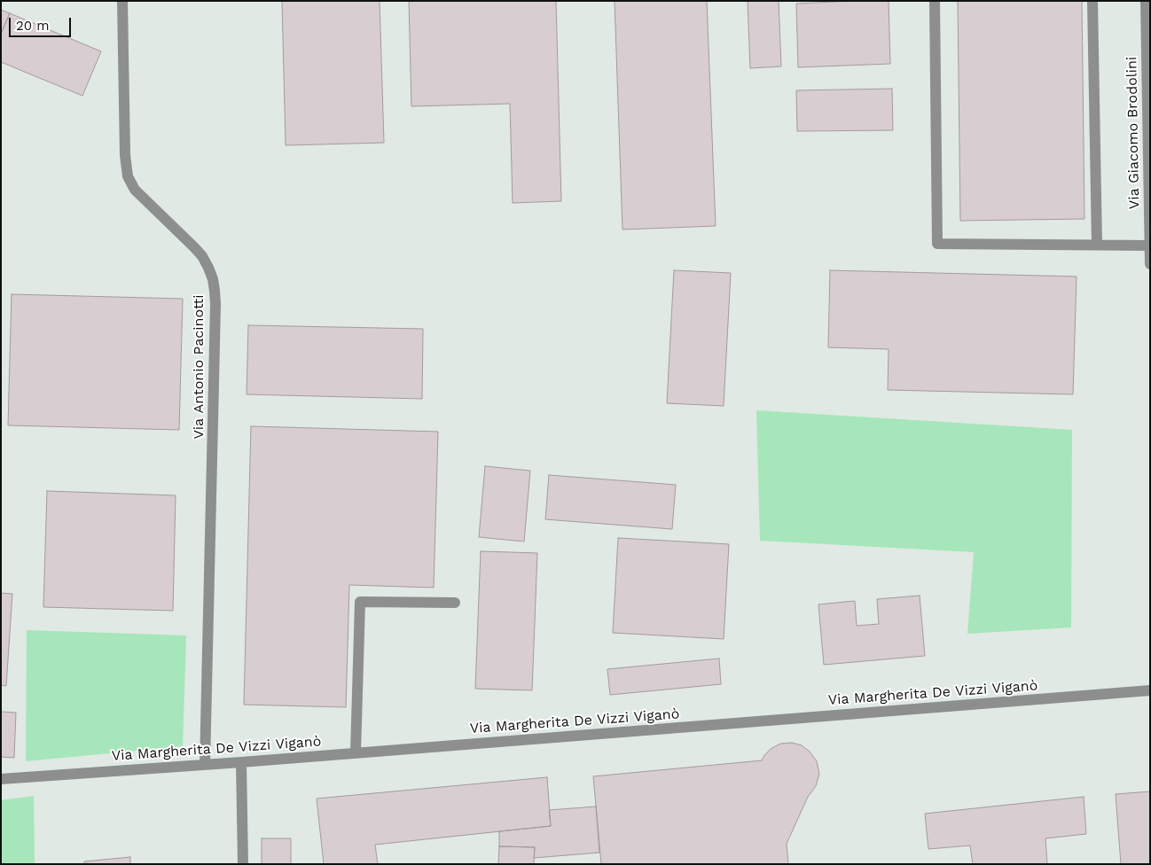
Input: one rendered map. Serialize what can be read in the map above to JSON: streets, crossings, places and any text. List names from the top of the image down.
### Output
{
  "streets": {
    "street": ["Via Giacomo Brodolini", "Via Antonio Pacinotti", "Via Margherita De Vizzi Viganò"]
  },
  "crossings": [
    ["Via Antonio Pacinotti", "Via Margherita De Vizzi Viganò"]
  ],
  "scale_bar": "20 m"
}
